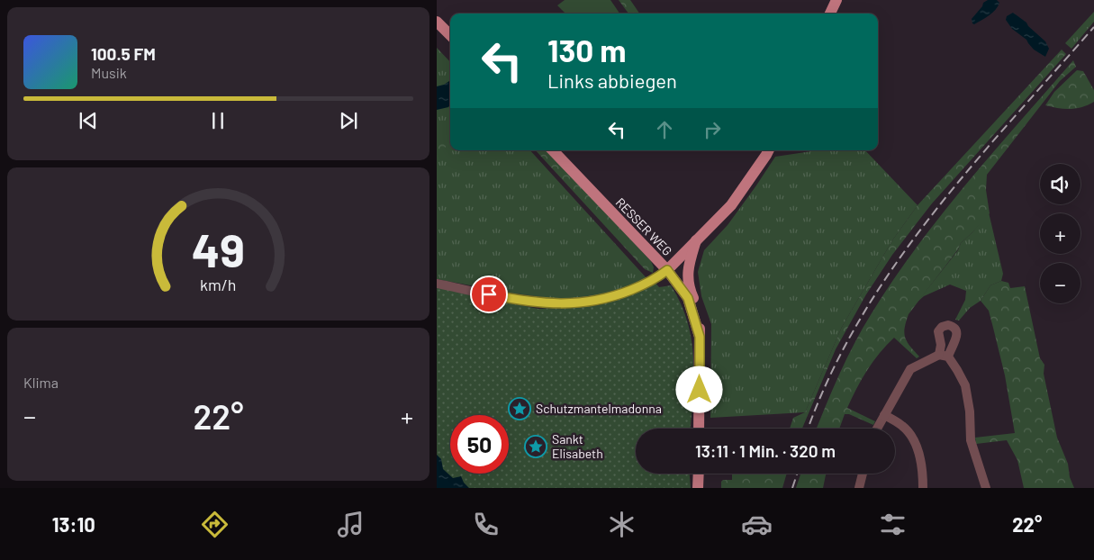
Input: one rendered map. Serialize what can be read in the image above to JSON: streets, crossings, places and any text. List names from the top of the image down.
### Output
{
  "streets": {
    "main road": ["RESSER WEG"]
  },
  "places": {
    "place": ["Schutzmantelmadonna", "Sankt Elisabeth"]
  },
  "page": {
    "turn": ["130 m", "Links abbiegen"],
    "song": ["100.5 FM", "Musik"],
    "map_buttons": ["+", "−"],
    "tile": "Klima",
    "heat": ["−", "22°", "+"],
    "limit": "50",
    "trip": "13:11 · 1 Min. · 320 m",
    "tabs": ["13:10", "22°"],
    "gauge": ["49", "km/h"]
  }
}
